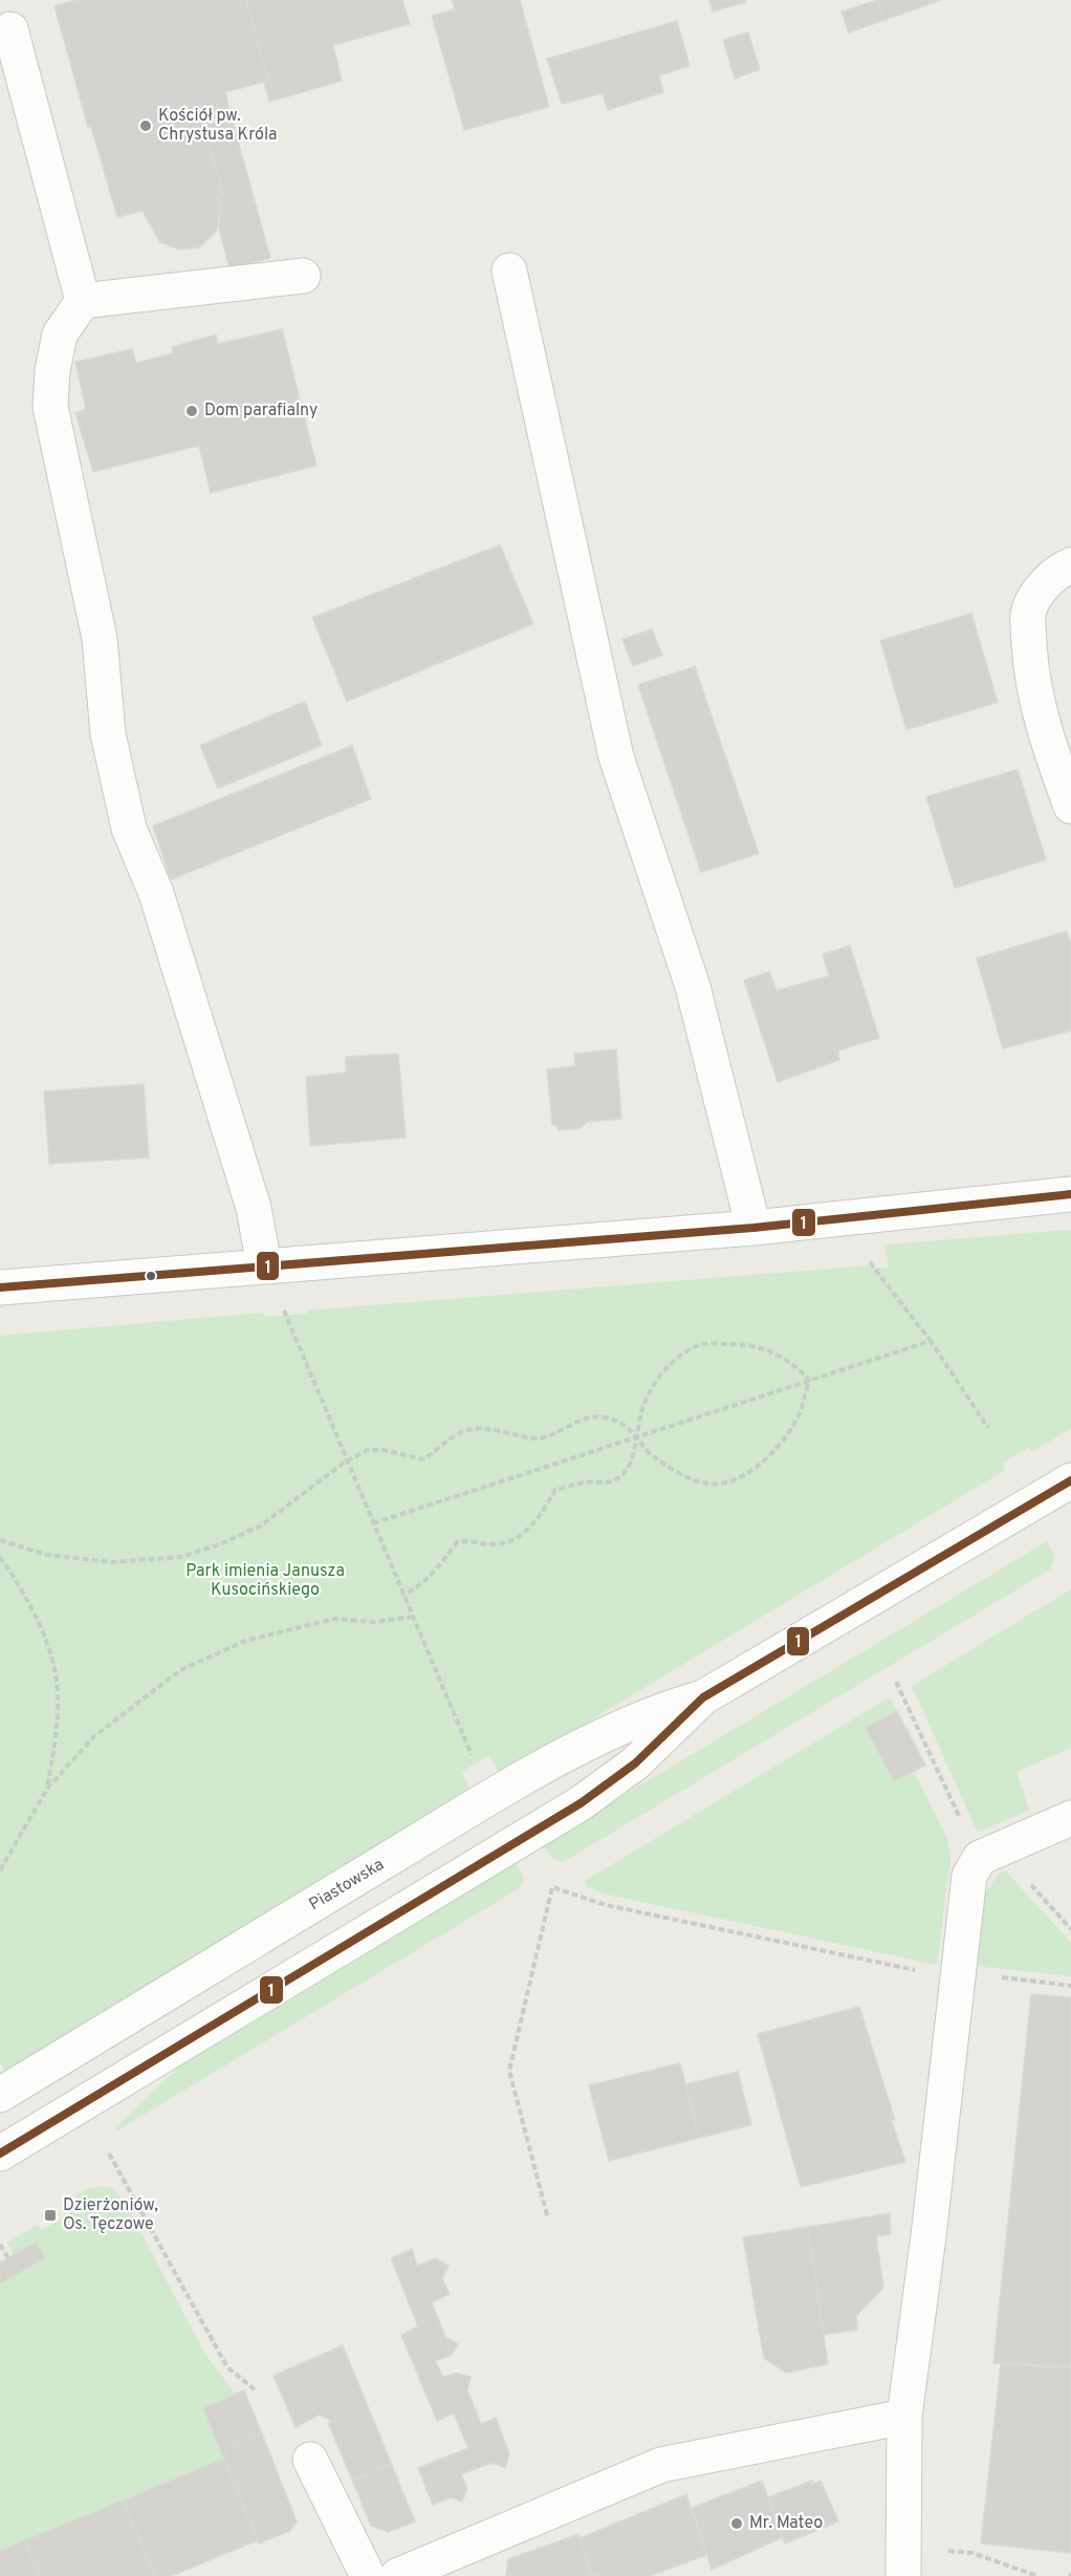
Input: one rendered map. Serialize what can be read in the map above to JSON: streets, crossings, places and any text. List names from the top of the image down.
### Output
{
  "streets": {
    "street": ["Piastowska"]
  },
  "parks": ["Park imienia Janusza Kusocińskiego"],
  "places": {
    "other": ["Kościół pw. Chrystusa Króla", "Dom parafialny", "Mr. Mateo"],
    "transit": ["Dzierżoniów, Os. Tęczowe"]
  },
  "lines": ["transit line 1"]
}
